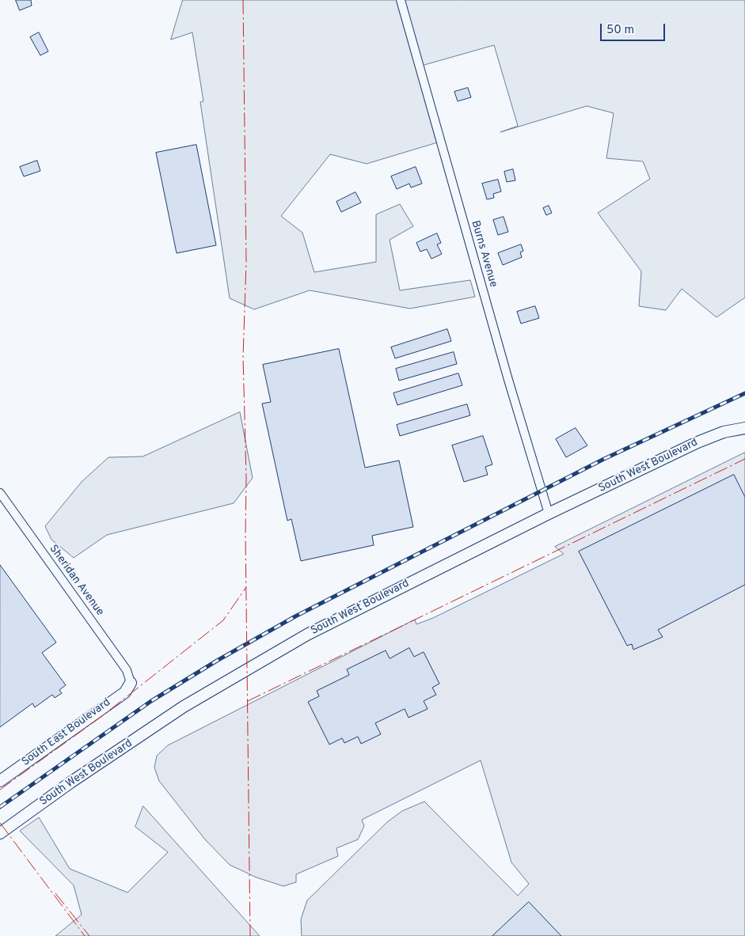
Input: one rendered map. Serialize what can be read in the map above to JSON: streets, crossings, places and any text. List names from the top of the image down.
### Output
{
  "streets": {
    "street": [
      "Burns Avenue",
      "South West Boulevard",
      "Sheridan Avenue",
      "South East Boulevard"
    ]
  },
  "crossings": [
    ["Burns Avenue", "South West Boulevard"],
    ["Sheridan Avenue", "South East Boulevard"]
  ],
  "scale_bar": "50 m"
}
